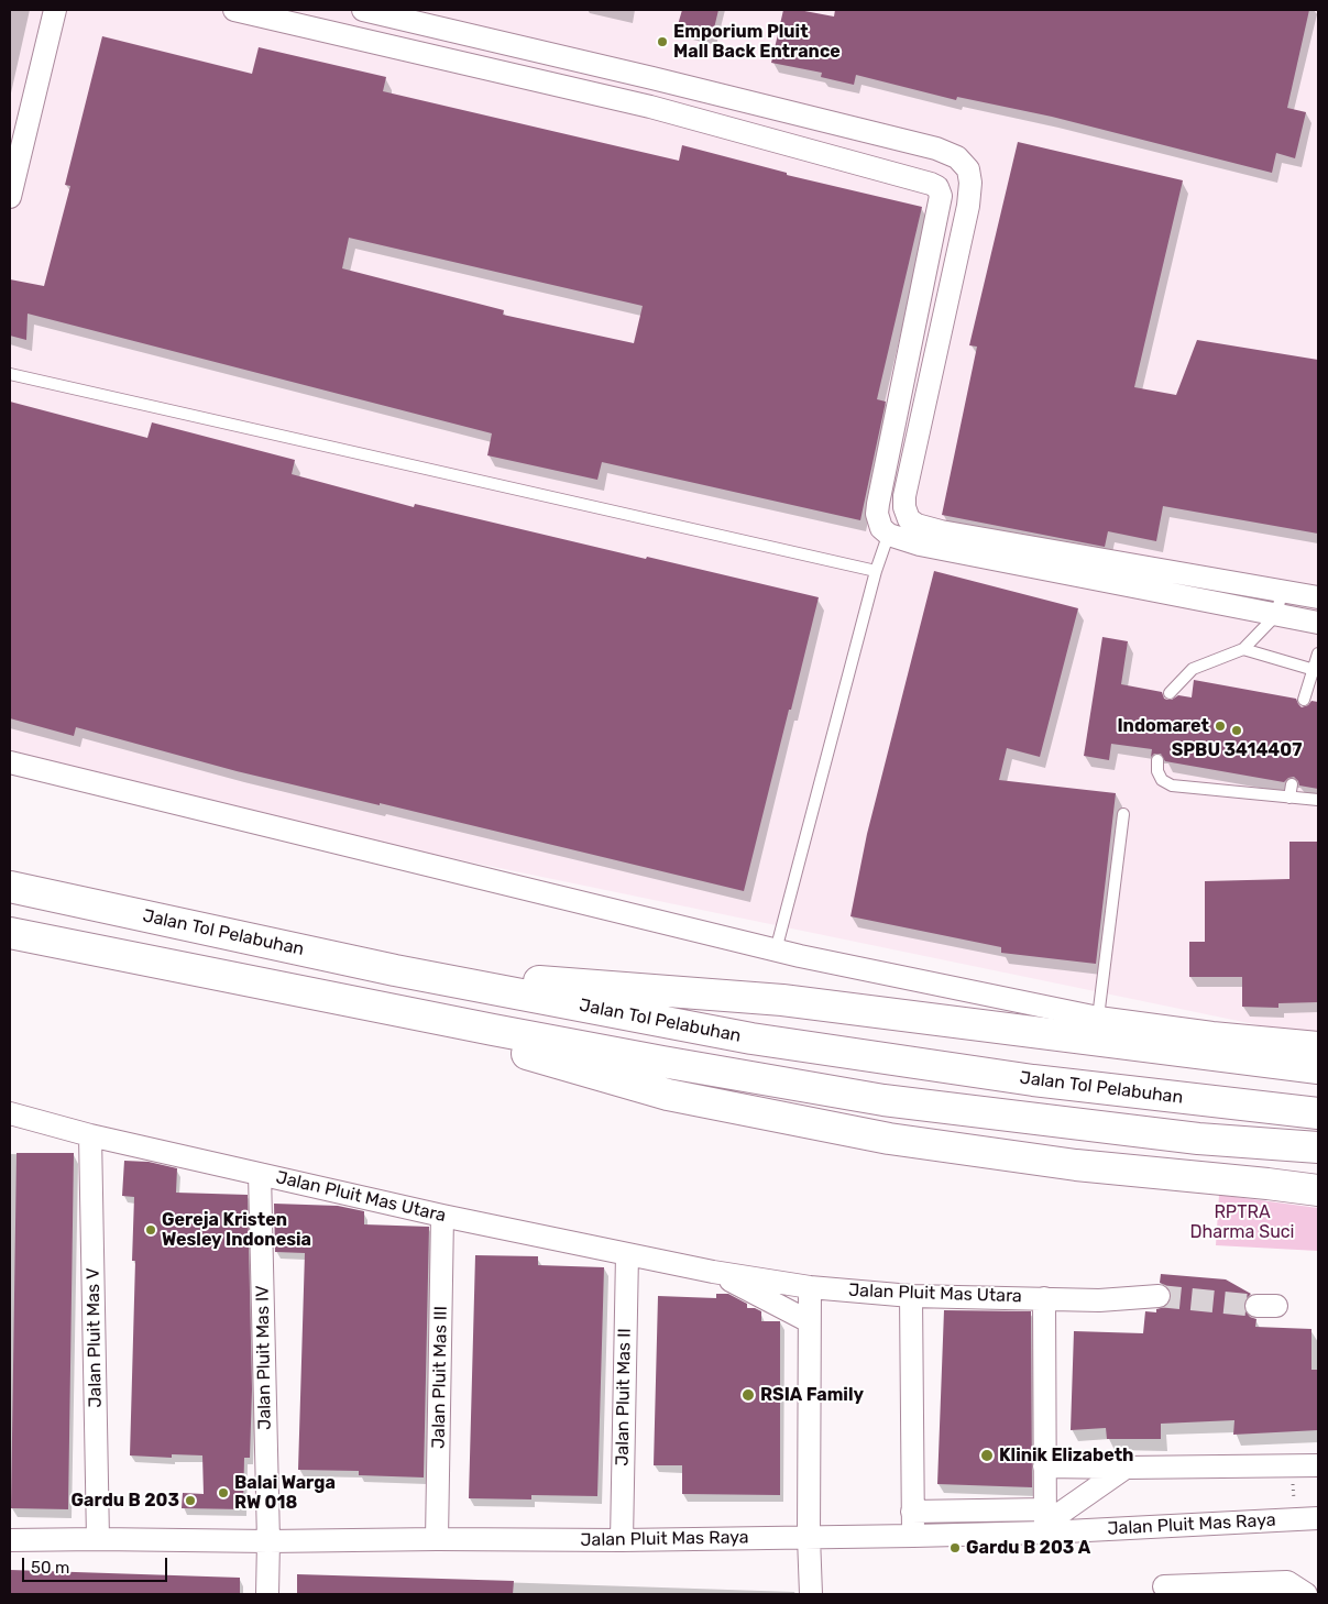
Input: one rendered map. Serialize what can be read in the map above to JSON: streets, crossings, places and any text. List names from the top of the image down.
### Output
{
  "streets": {
    "highway": ["Jalan Tol Pelabuhan"],
    "street": [
      "Jalan Pluit Mas Utara",
      "Jalan Pluit Mas V",
      "Jalan Pluit Mas IV",
      "Jalan Pluit Mas III",
      "Jalan Pluit Mas II",
      "Jalan Pluit Mas Raya"
    ]
  },
  "crossings": [
    ["Jalan Pluit Mas Utara", "Jalan Pluit Mas V"],
    ["Jalan Pluit Mas Utara", "Jalan Pluit Mas IV"],
    ["Jalan Pluit Mas Utara", "Jalan Pluit Mas III"],
    ["Jalan Pluit Mas Utara", "Jalan Pluit Mas II"],
    ["Jalan Pluit Mas V", "Jalan Pluit Mas Raya"],
    ["Jalan Pluit Mas IV", "Jalan Pluit Mas Raya"],
    ["Jalan Pluit Mas III", "Jalan Pluit Mas Raya"],
    ["Jalan Pluit Mas II", "Jalan Pluit Mas Raya"]
  ],
  "parks": ["RPTRA Dharma Suci"],
  "places": [
    "Emporium Pluit Mall Back Entrance",
    "Indomaret",
    "SPBU 3414407",
    "Gereja Kristen Wesley Indonesia",
    "RSIA Family",
    "Klinik Elizabeth",
    "Balai Warga RW 018",
    "Gardu B 203",
    "Gardu B 203 A"
  ],
  "scale_bar": "50 m"
}
